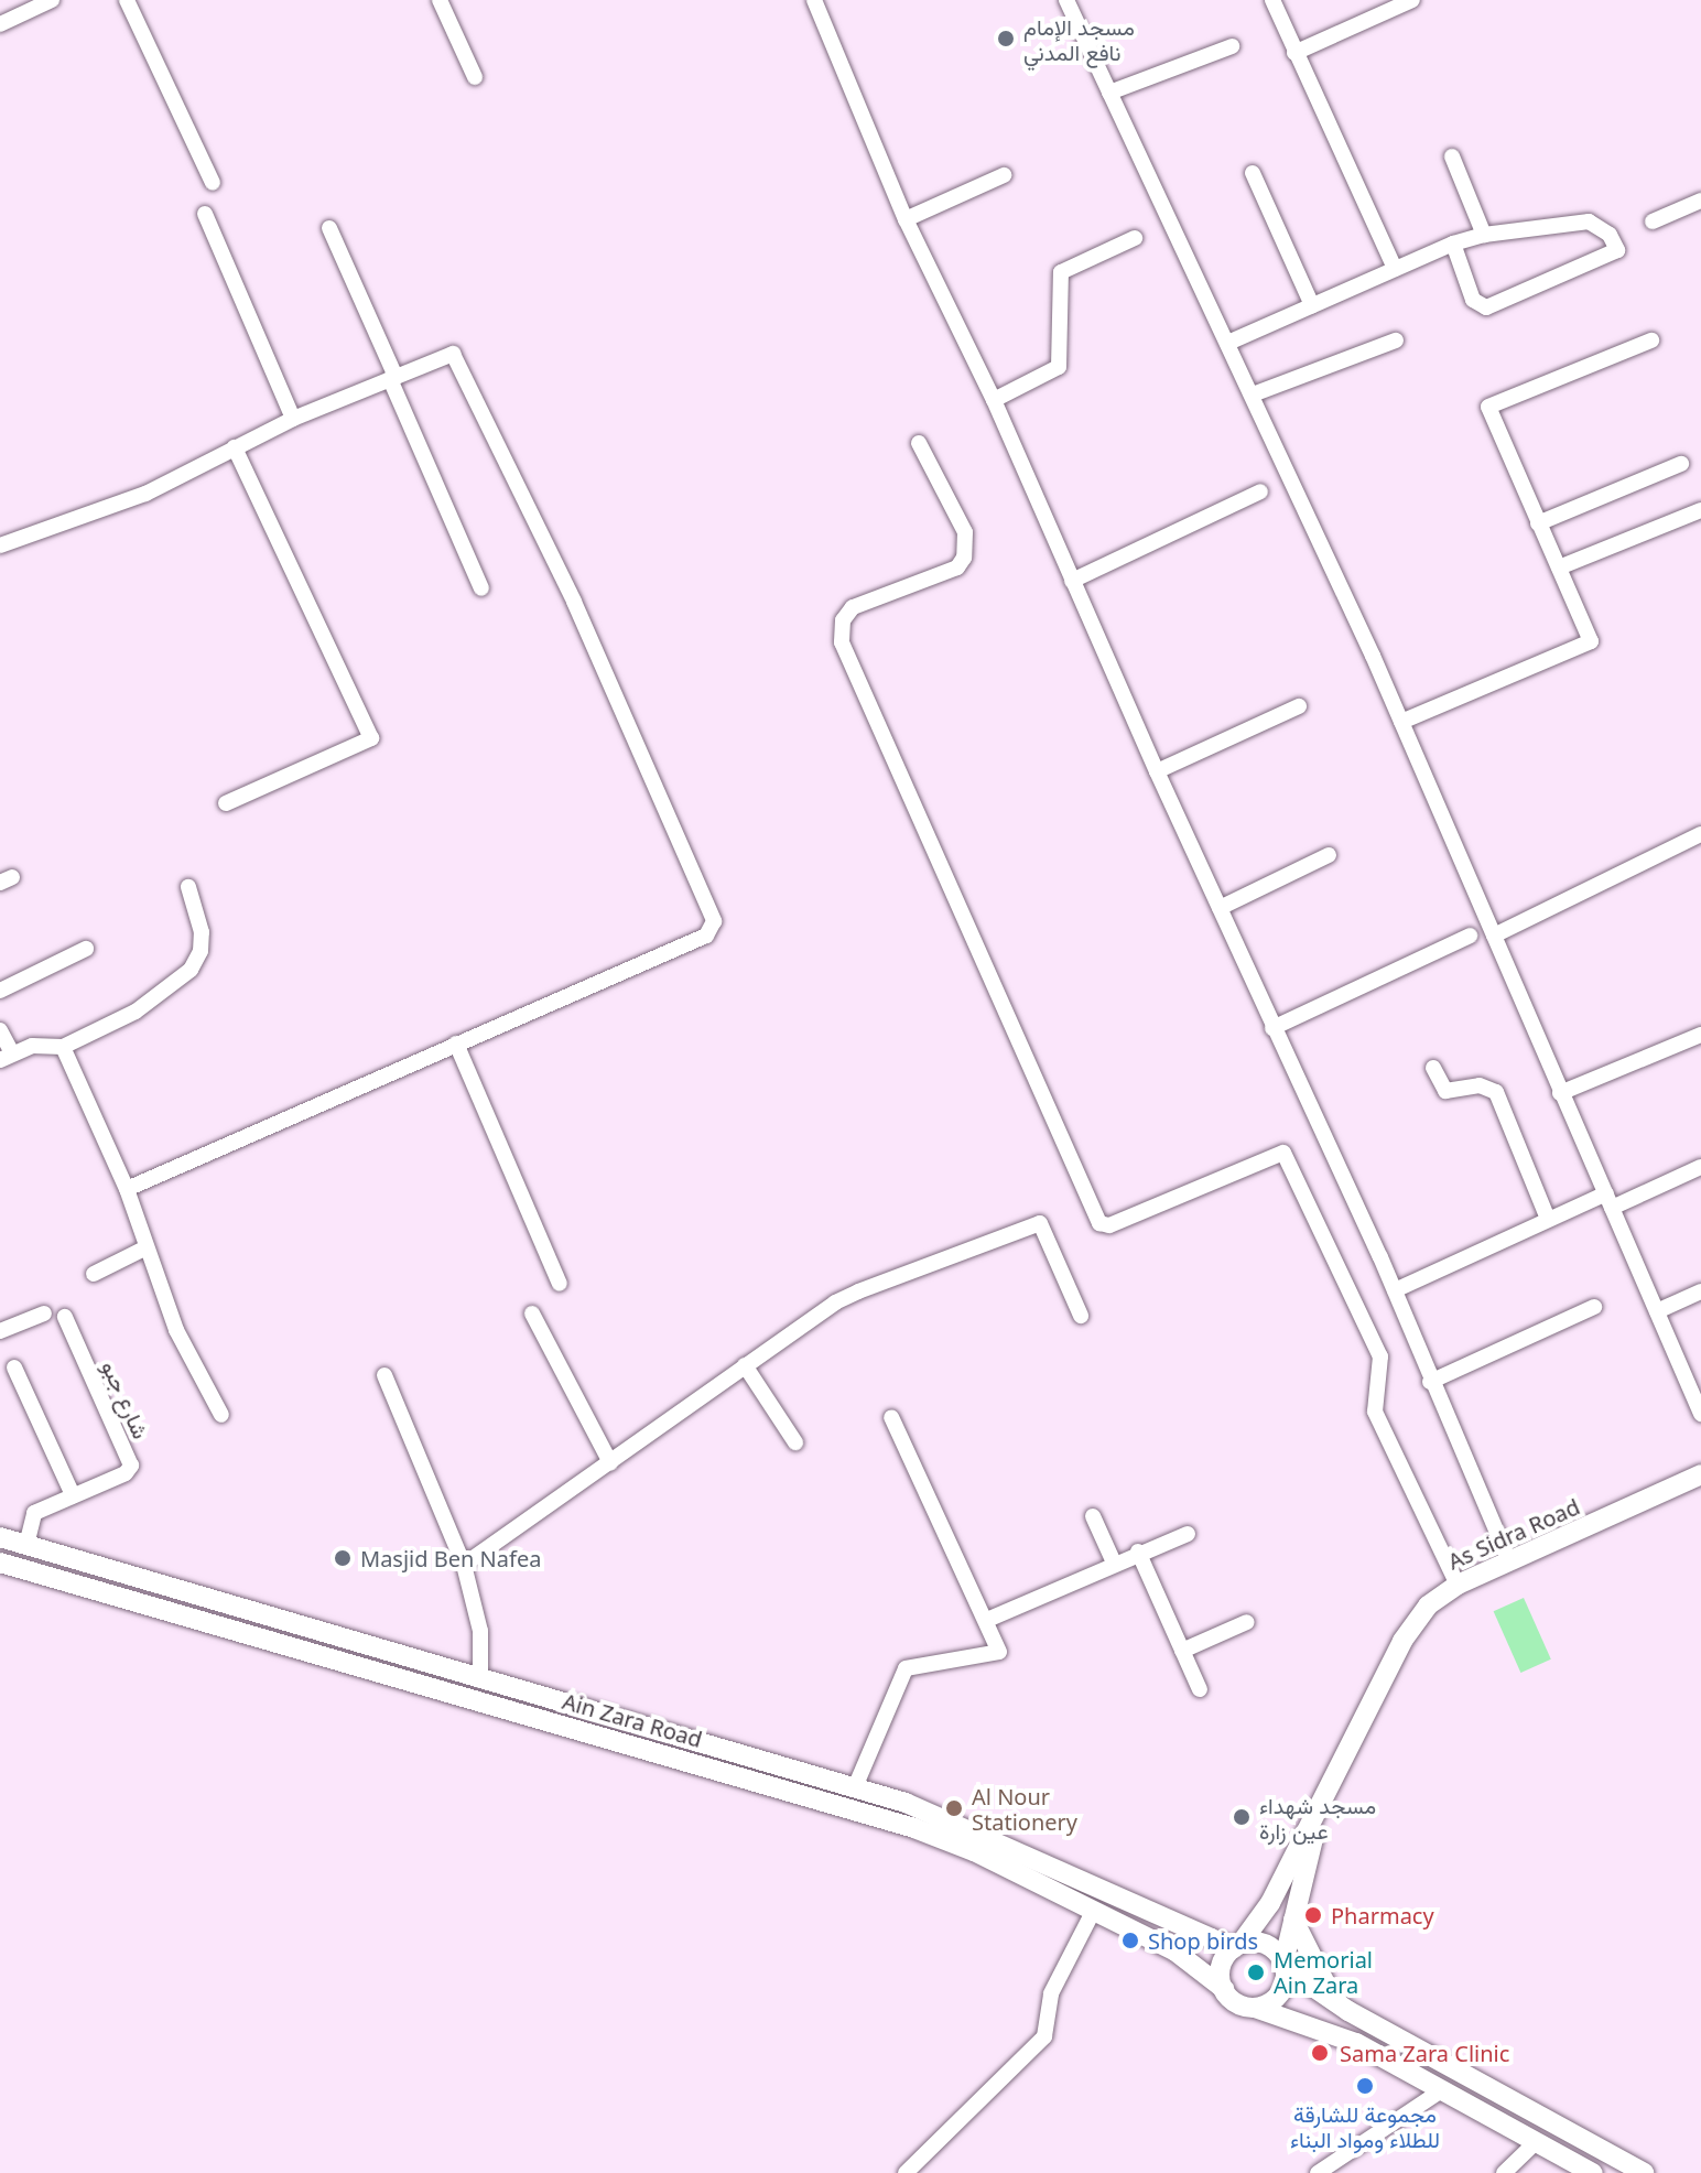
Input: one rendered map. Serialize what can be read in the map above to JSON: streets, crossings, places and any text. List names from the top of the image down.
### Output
{
  "streets": {
    "main road": ["As Sidra Road", "Ain Zara Road"],
    "street": ["شارع جبو"]
  },
  "crossings": [
    ["شارع جبو", "Ain Zara Road"]
  ],
  "places": [
    "مسجد الإمام نافع المدني",
    "Masjid Ben Nafea",
    "Al Nour Stationery",
    "مسجد شهداء عين زارة",
    "Pharmacy",
    "Shop birds",
    "Memorial Ain Zara",
    "Sama Zara Clinic",
    "مجموعة للشارقة للطلاء ومواد البناء"
  ]
}
